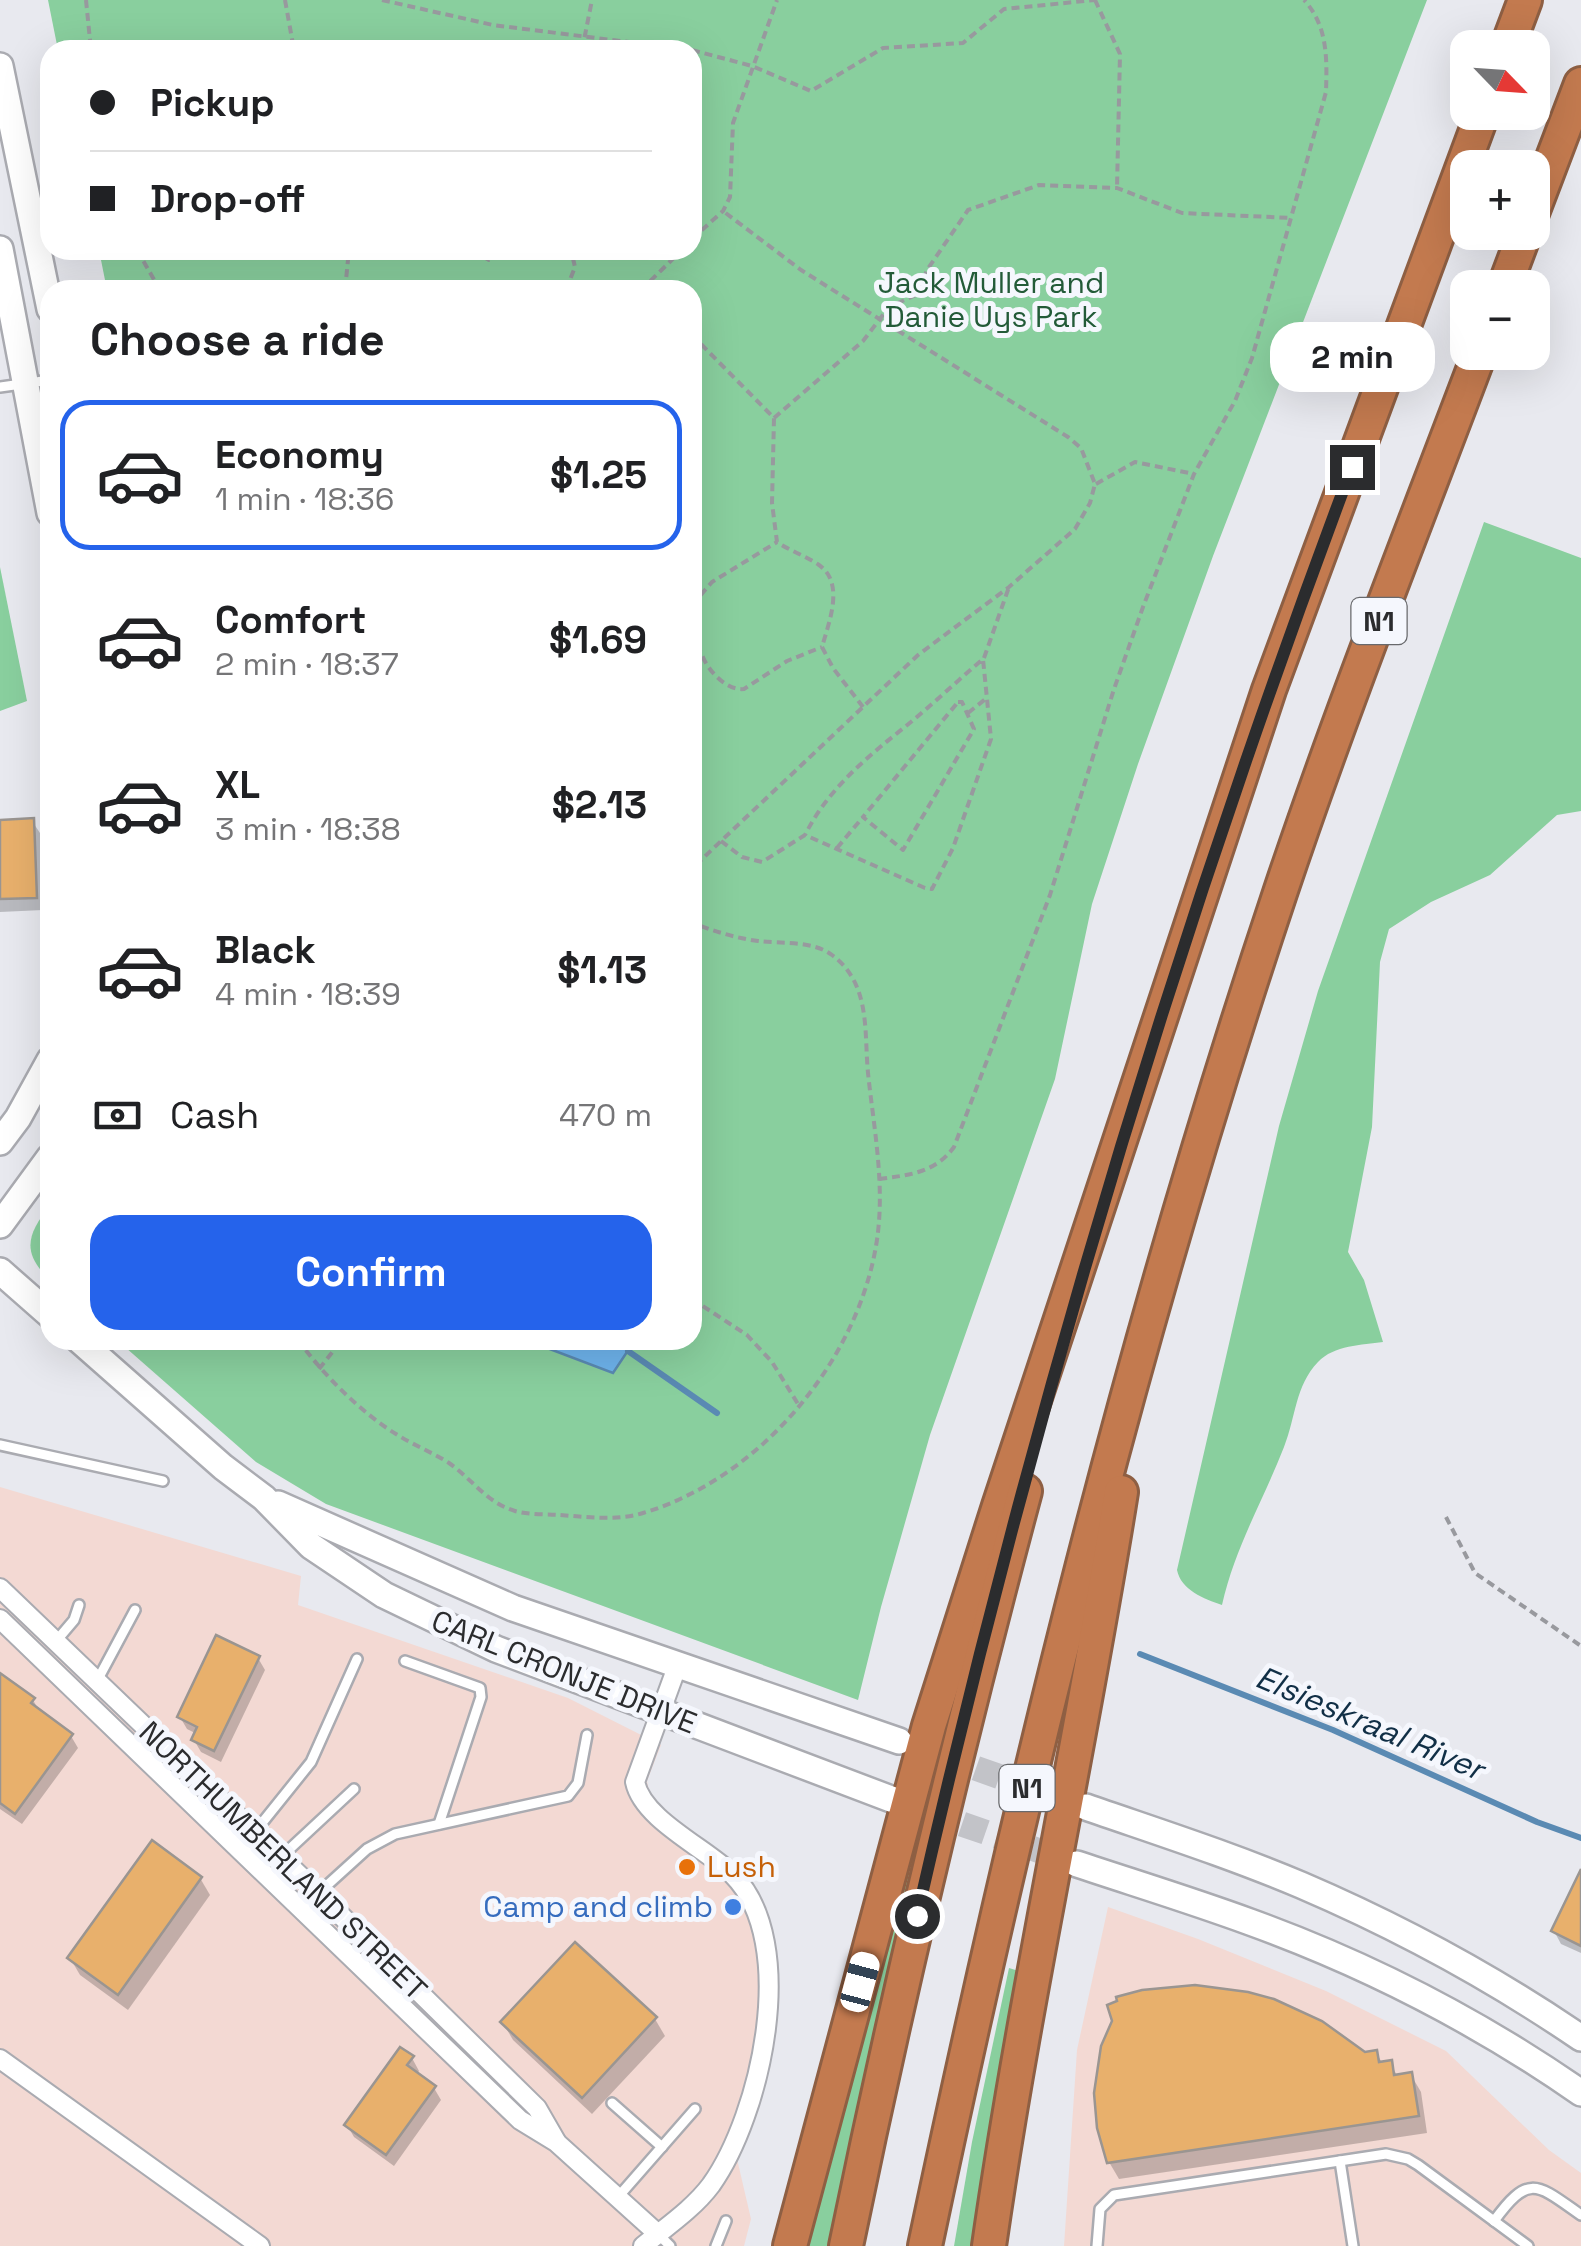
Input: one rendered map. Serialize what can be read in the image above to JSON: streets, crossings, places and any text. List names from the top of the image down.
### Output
{
  "streets": {
    "highway": ["N1"],
    "main road": ["CARL CRONJE DRIVE"],
    "street": ["NORTHUMBERLAND STREET"]
  },
  "water": ["Elsieskraal River"],
  "parks": ["Jack Muller and Danie Uys Park"],
  "places": ["Lush", "Camp and climb"],
  "north": "bottom right",
  "page": {
    "map_buttons": ["+", "−"],
    "banner": ["Pickup", "Drop-off"],
    "heading": "Choose a ride",
    "bubble": "2 min",
    "list": [
      {
        "name": "Economy",
        "note": "1 min · 18:36",
        "value": "$1.25"
      },
      {
        "name": "Comfort",
        "note": "2 min · 18:37",
        "value": "$1.69"
      },
      {
        "name": "XL",
        "note": "3 min · 18:38",
        "value": "$2.13"
      },
      {
        "name": "Black",
        "note": "4 min · 18:39",
        "value": "$1.13"
      }
    ],
    "pay": ["Cash", "470 m"],
    "buttons": "Confirm"
  }
}
